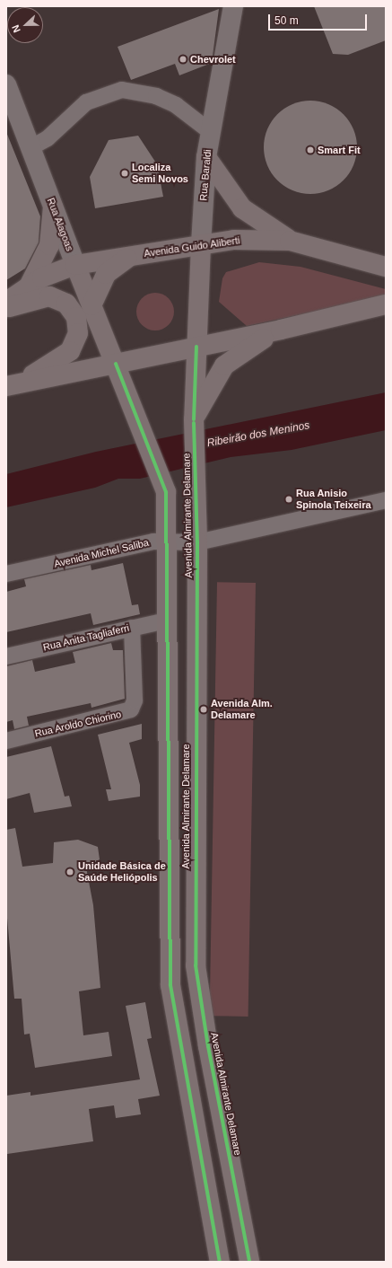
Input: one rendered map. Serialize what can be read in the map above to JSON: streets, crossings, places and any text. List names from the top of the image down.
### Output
{
  "streets": {
    "main road": [
      "Rua Baraldi",
      "Rua Alagoas",
      "Avenida Guido Aliberti",
      "Avenida Almirante Delamare"
    ],
    "street": ["Avenida Michel Saliba", "Rua Anita Tagliaferri", "Rua Aroldo Chiorino"]
  },
  "crossings": [
    ["Rua Baraldi", "Avenida Guido Aliberti"],
    ["Rua Baraldi", "Avenida Almirante Delamare"],
    ["Rua Alagoas", "Avenida Guido Aliberti"],
    ["Rua Alagoas", "Avenida Almirante Delamare"],
    ["Avenida Almirante Delamare", "Avenida Michel Saliba"],
    ["Avenida Almirante Delamare", "Rua Anita Tagliaferri"],
    ["Rua Anita Tagliaferri", "Rua Aroldo Chiorino"]
  ],
  "water": ["Ribeirão dos Meninos"],
  "places": [
    "Chevrolet",
    "Smart Fit",
    "Localiza Semi Novos",
    "Rua Anisio Spinola Teixeira",
    "Avenida Alm. Delamare",
    "Unidade Básica de Saúde Heliópolis"
  ],
  "scale_bar": "50 m",
  "north": "left"
}
